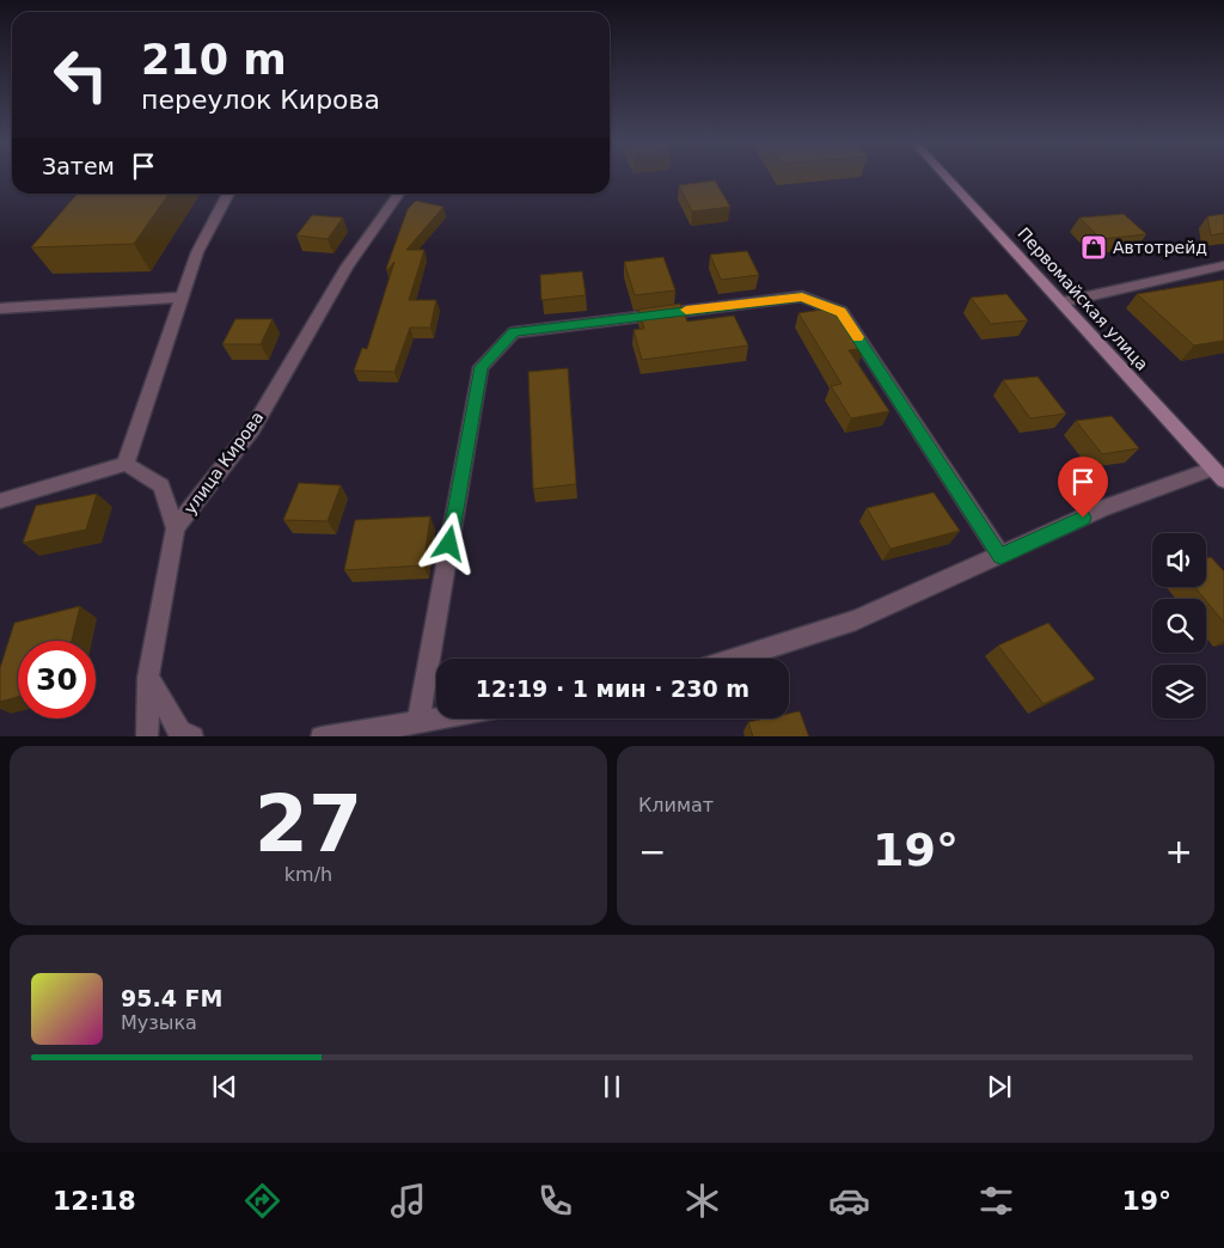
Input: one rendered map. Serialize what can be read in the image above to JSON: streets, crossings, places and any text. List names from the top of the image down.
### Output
{
  "streets": {
    "main road": ["Первомайская улица"],
    "street": ["улица Кирова"]
  },
  "places": {
    "shop": ["Автотрейд"]
  },
  "page": {
    "turn": ["210 m", "переулок Кирова"],
    "then": "Затем",
    "limit": "30",
    "trip": "12:19 · 1 мин · 230 m",
    "tile": [
      ["27", "km/h"],
      "Климат"
    ],
    "heat": ["−", "19°", "+"],
    "song": ["95.4 FM", "Музыка"],
    "tabs": ["12:18", "19°"]
  }
}
